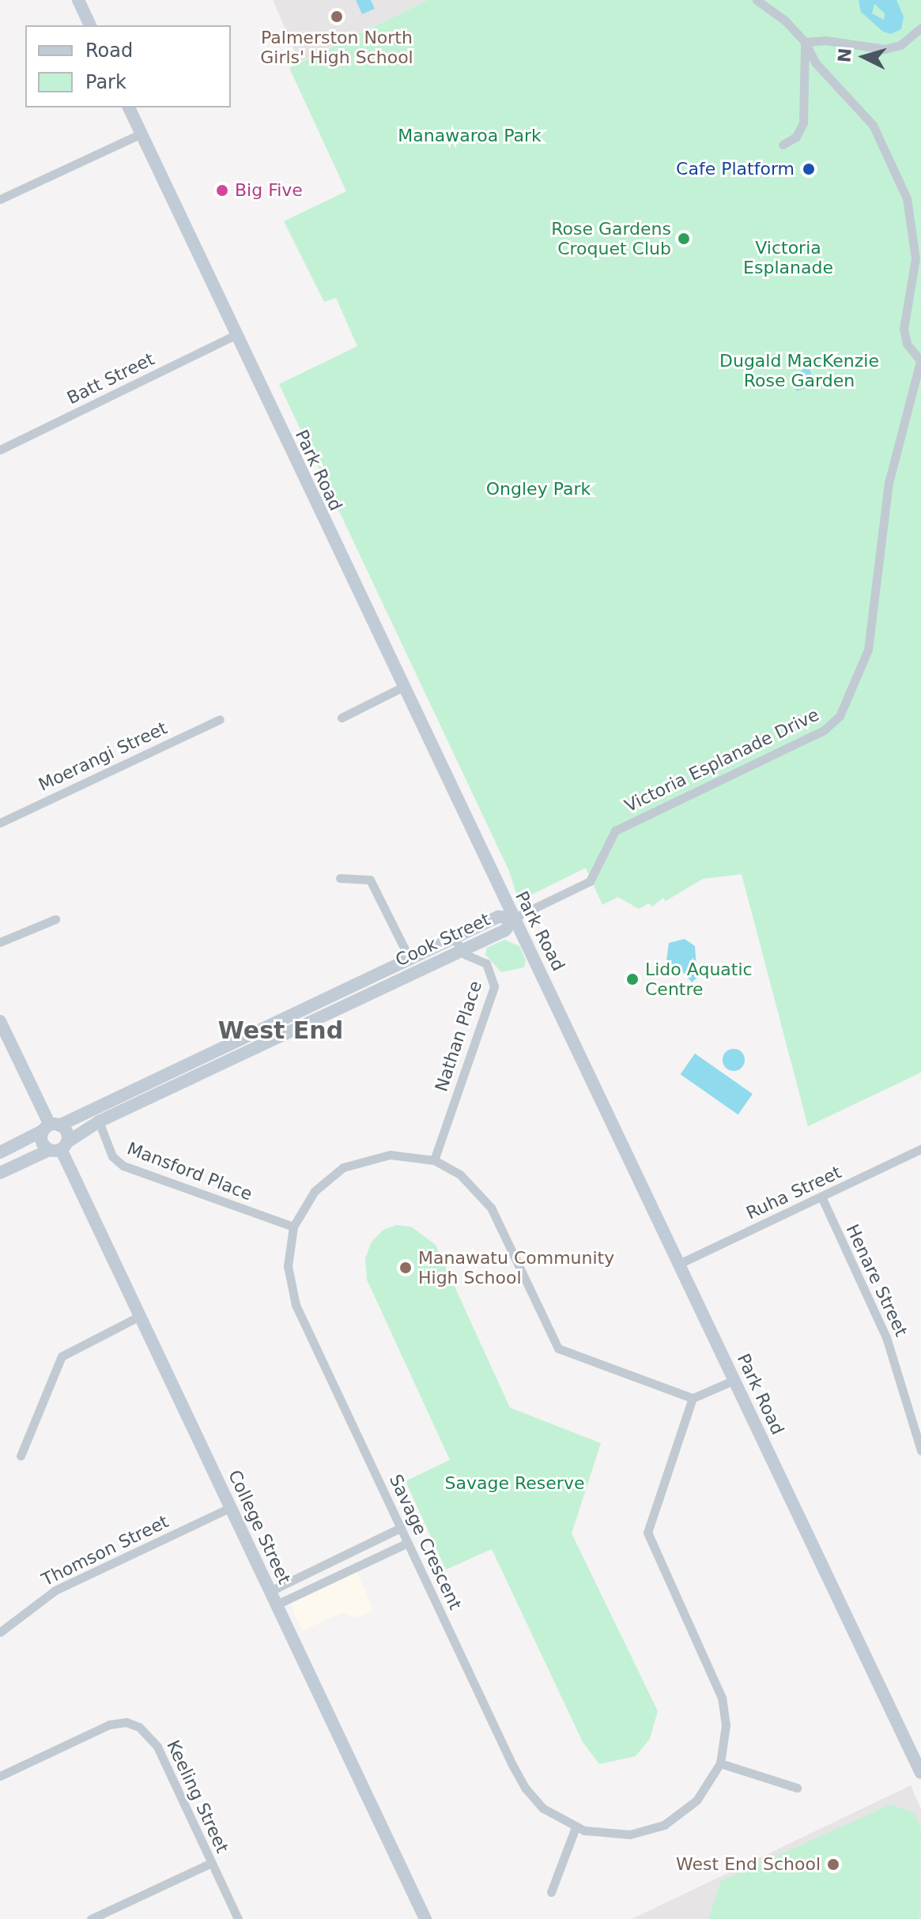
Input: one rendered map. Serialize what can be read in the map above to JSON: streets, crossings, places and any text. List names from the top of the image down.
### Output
{
  "streets": {
    "main road": ["Park Road", "Cook Street", "College Street"],
    "street": [
      "Batt Street",
      "Moerangi Street",
      "Victoria Esplanade Drive",
      "Nathan Place",
      "Mansford Place",
      "Ruha Street",
      "Henare Street",
      "Savage Crescent",
      "Thomson Street",
      "Keeling Street"
    ]
  },
  "crossings": [
    ["Batt Street", "Park Road"],
    ["Park Road", "Victoria Esplanade Drive"],
    ["Park Road", "Cook Street"],
    ["Park Road", "Ruha Street"],
    ["Victoria Esplanade Drive", "Cook Street"],
    ["Cook Street", "Nathan Place"],
    ["Cook Street", "Mansford Place"],
    ["Cook Street", "College Street"],
    ["Nathan Place", "Savage Crescent"],
    ["Mansford Place", "Savage Crescent"],
    ["Ruha Street", "Henare Street"],
    ["College Street", "Thomson Street"]
  ],
  "districts": ["West End"],
  "parks": [
    "Manawaroa Park",
    "Victoria Esplanade",
    "Dugald MacKenzie Rose Garden",
    "Ongley Park",
    "Savage Reserve"
  ],
  "places": [
    "Palmerston North Girls' High School",
    "Cafe Platform",
    "Big Five",
    "Rose Gardens Croquet Club",
    "Lido Aquatic Centre",
    "Manawatu Community High School",
    "West End School"
  ],
  "legend": ["Road", "Park"],
  "north": "left"
}
